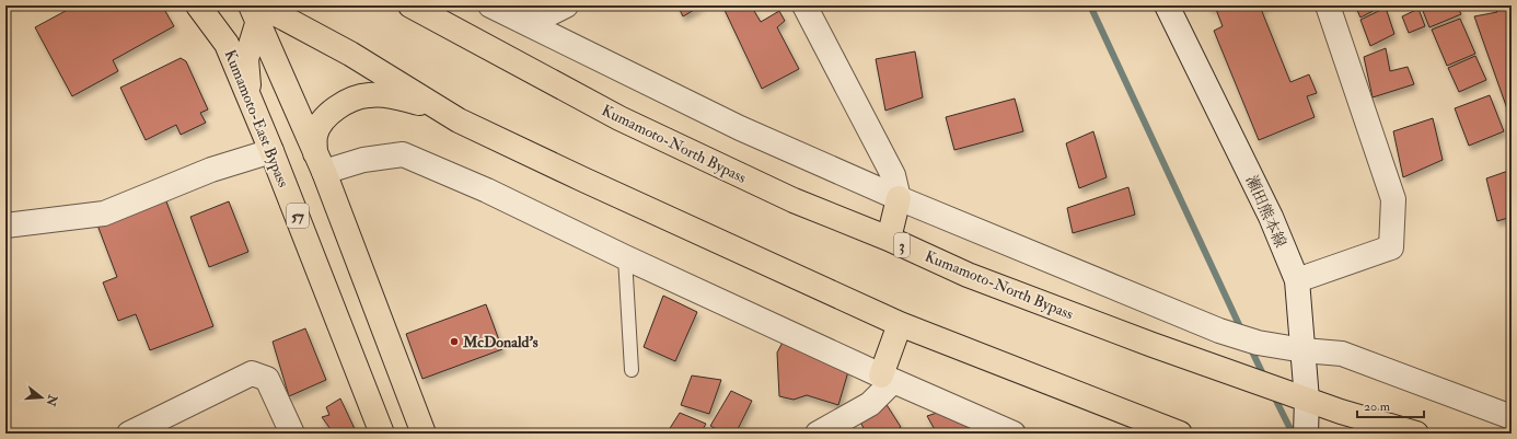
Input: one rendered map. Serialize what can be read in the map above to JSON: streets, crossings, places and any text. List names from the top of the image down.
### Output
{
  "streets": {
    "highway": [
      "Kumamoto-East Bypass",
      "Kumamoto-North Bypass",
      "57",
      "3"
    ],
    "street": ["瀬田熊本線"]
  },
  "crossings": [
    ["Kumamoto-North Bypass", "瀬田熊本線"]
  ],
  "places": ["McDonald's"],
  "scale_bar": "20 m",
  "north": "right"
}
